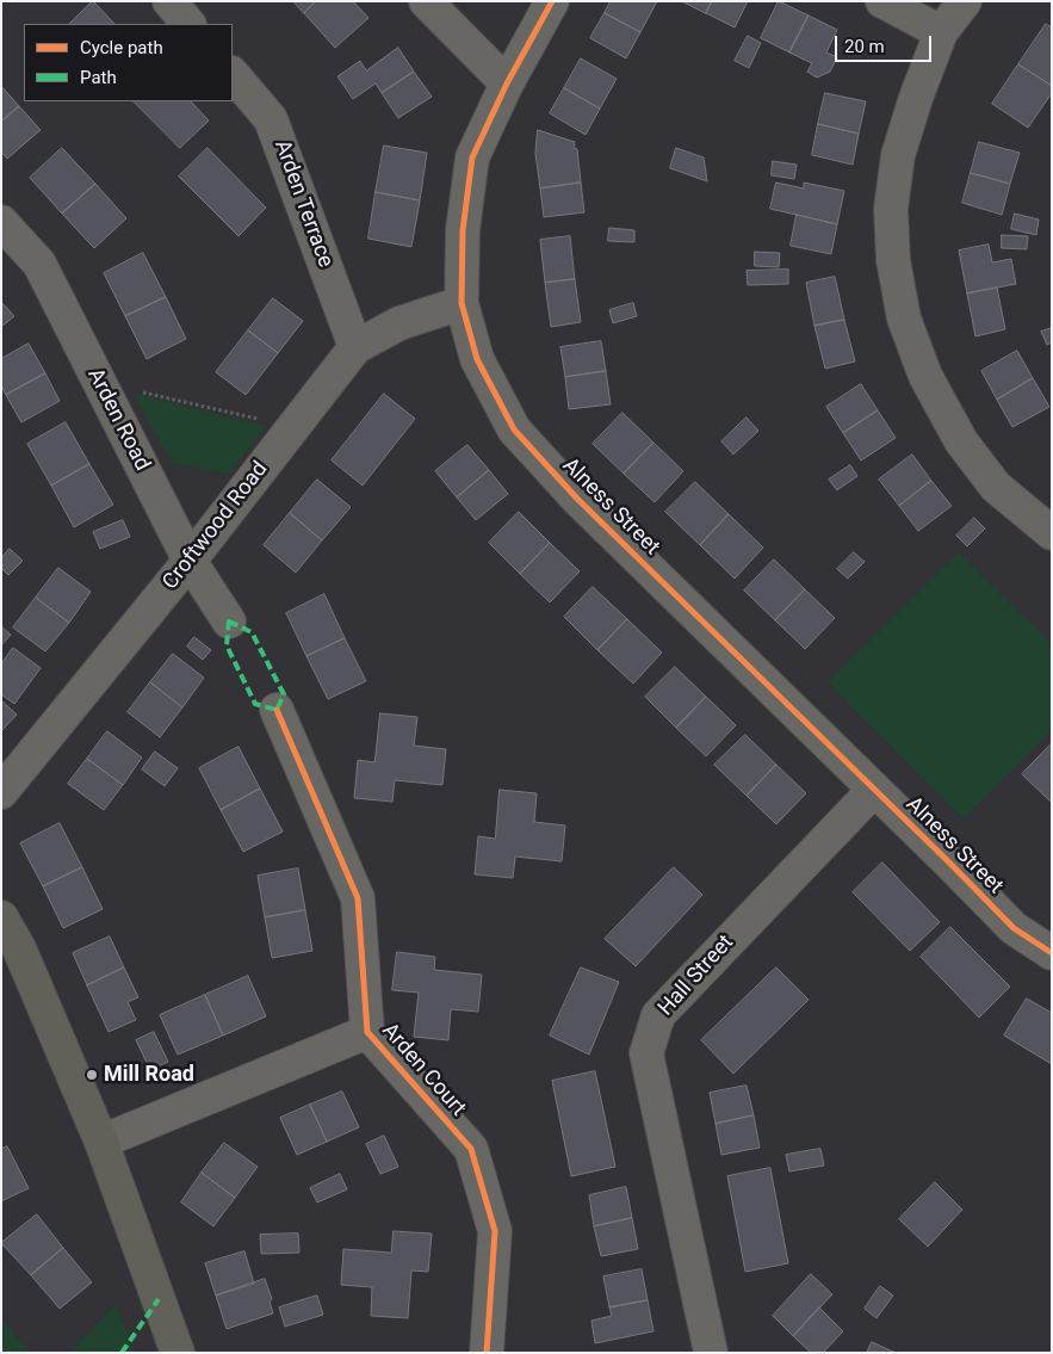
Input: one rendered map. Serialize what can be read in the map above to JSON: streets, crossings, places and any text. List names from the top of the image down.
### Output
{
  "streets": {
    "street": [
      "Arden Terrace",
      "Arden Road",
      "Alness Street",
      "Croftwood Road",
      "Hall Street",
      "Arden Court"
    ]
  },
  "crossings": [
    ["Arden Terrace", "Croftwood Road"],
    ["Arden Road", "Croftwood Road"],
    ["Alness Street", "Croftwood Road"],
    ["Alness Street", "Hall Street"]
  ],
  "places": ["Mill Road"],
  "legend": ["Cycle path", "Path"],
  "scale_bar": "20 m"
}
